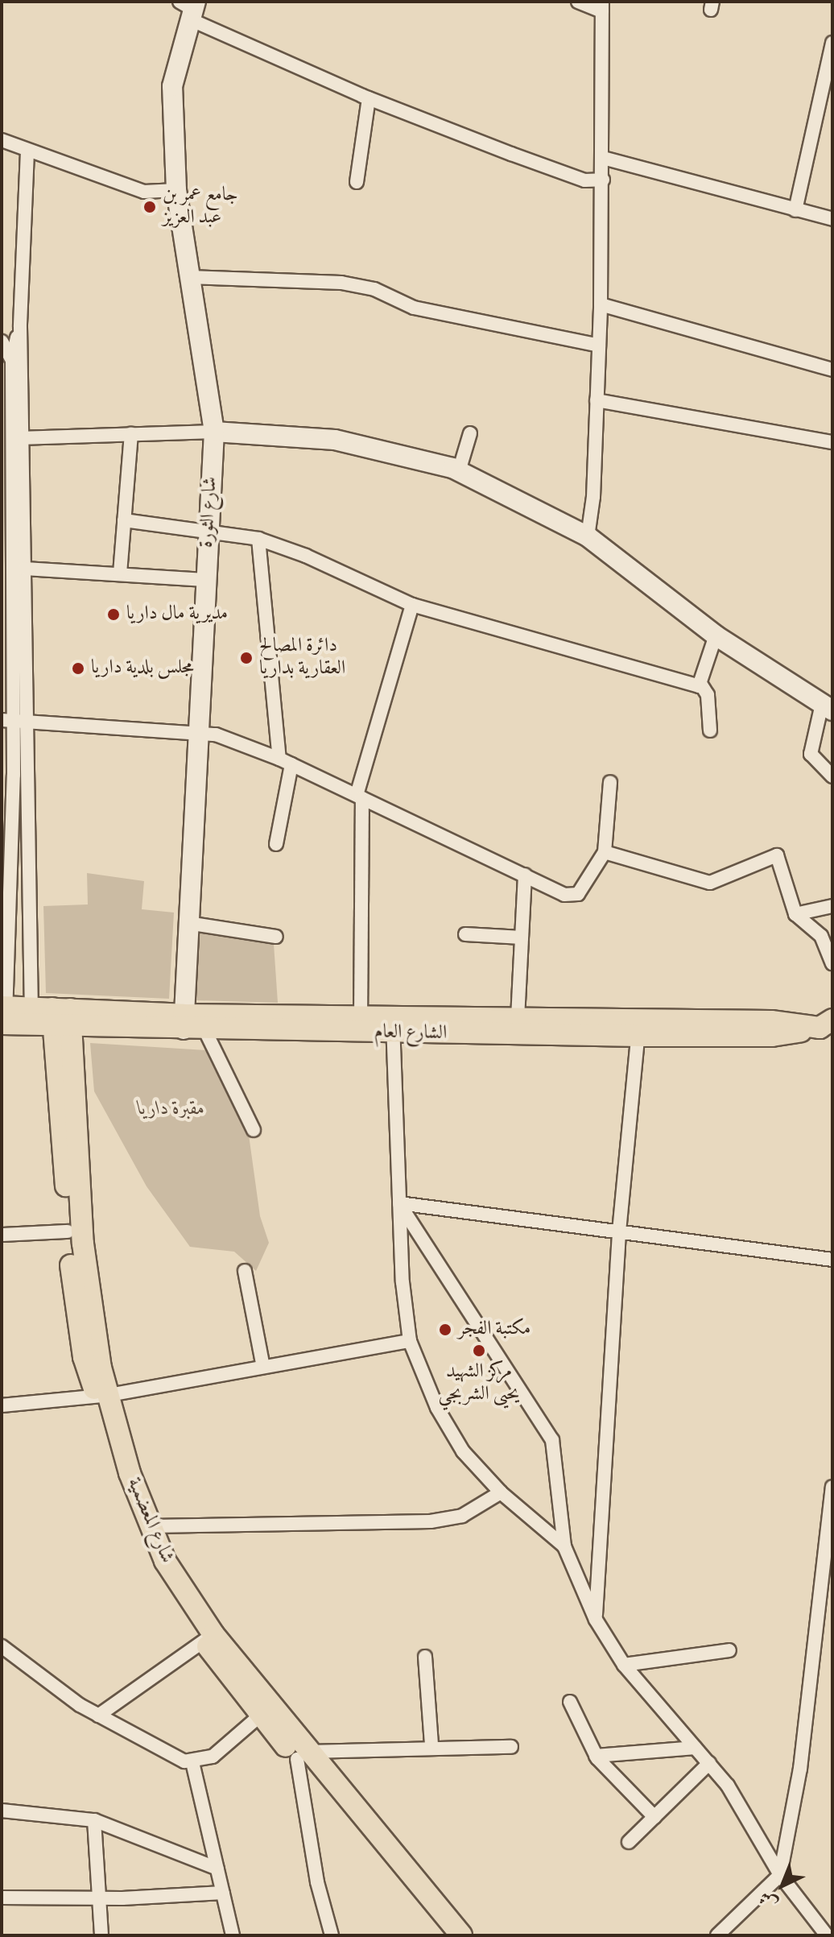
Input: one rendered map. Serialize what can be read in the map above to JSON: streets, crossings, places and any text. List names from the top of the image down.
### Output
{
  "streets": {
    "main road": ["شارع الثورة", "الشارع العام", "شارع المعضمية"]
  },
  "crossings": [
    ["شارع الثورة", "الشارع العام"],
    ["الشارع العام", "شارع المعضمية"]
  ],
  "parks": ["مقبرة داريا"],
  "places": [
    "جامع عمر بن عبد العزيز",
    "مديرية مال داريا",
    "دائرة المصالح العقارية بداريا",
    "مجلس بلدية داريا",
    "مكتبة الفجر",
    "مركز الشهيد يحيى الشربجي"
  ],
  "north": "bottom left"
}
